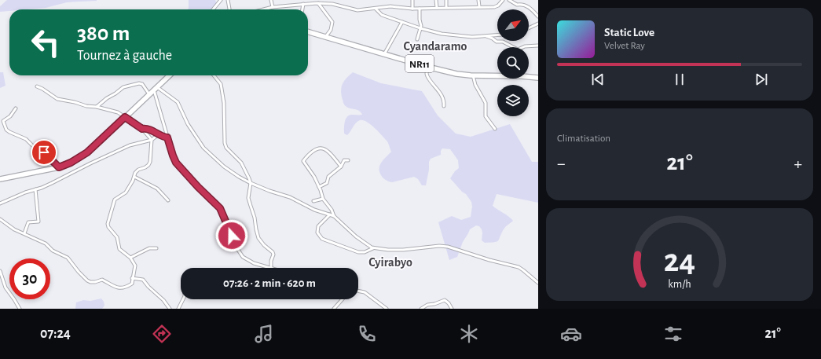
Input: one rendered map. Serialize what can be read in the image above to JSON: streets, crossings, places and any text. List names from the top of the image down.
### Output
{
  "streets": {
    "highway": ["NR11"]
  },
  "districts": ["Cyandaramo", "Cyirabyo"],
  "north": "top right",
  "page": {
    "turn": ["380 m", "Tournez à gauche"],
    "song": ["Static Love", "Velvet Ray"],
    "tile": "Climatisation",
    "heat": ["−", "21°", "+"],
    "limit": "30",
    "trip": "07:26 · 2 min · 620 m",
    "tabs": ["07:24", "21°"],
    "gauge": ["24", "km/h"]
  }
}
